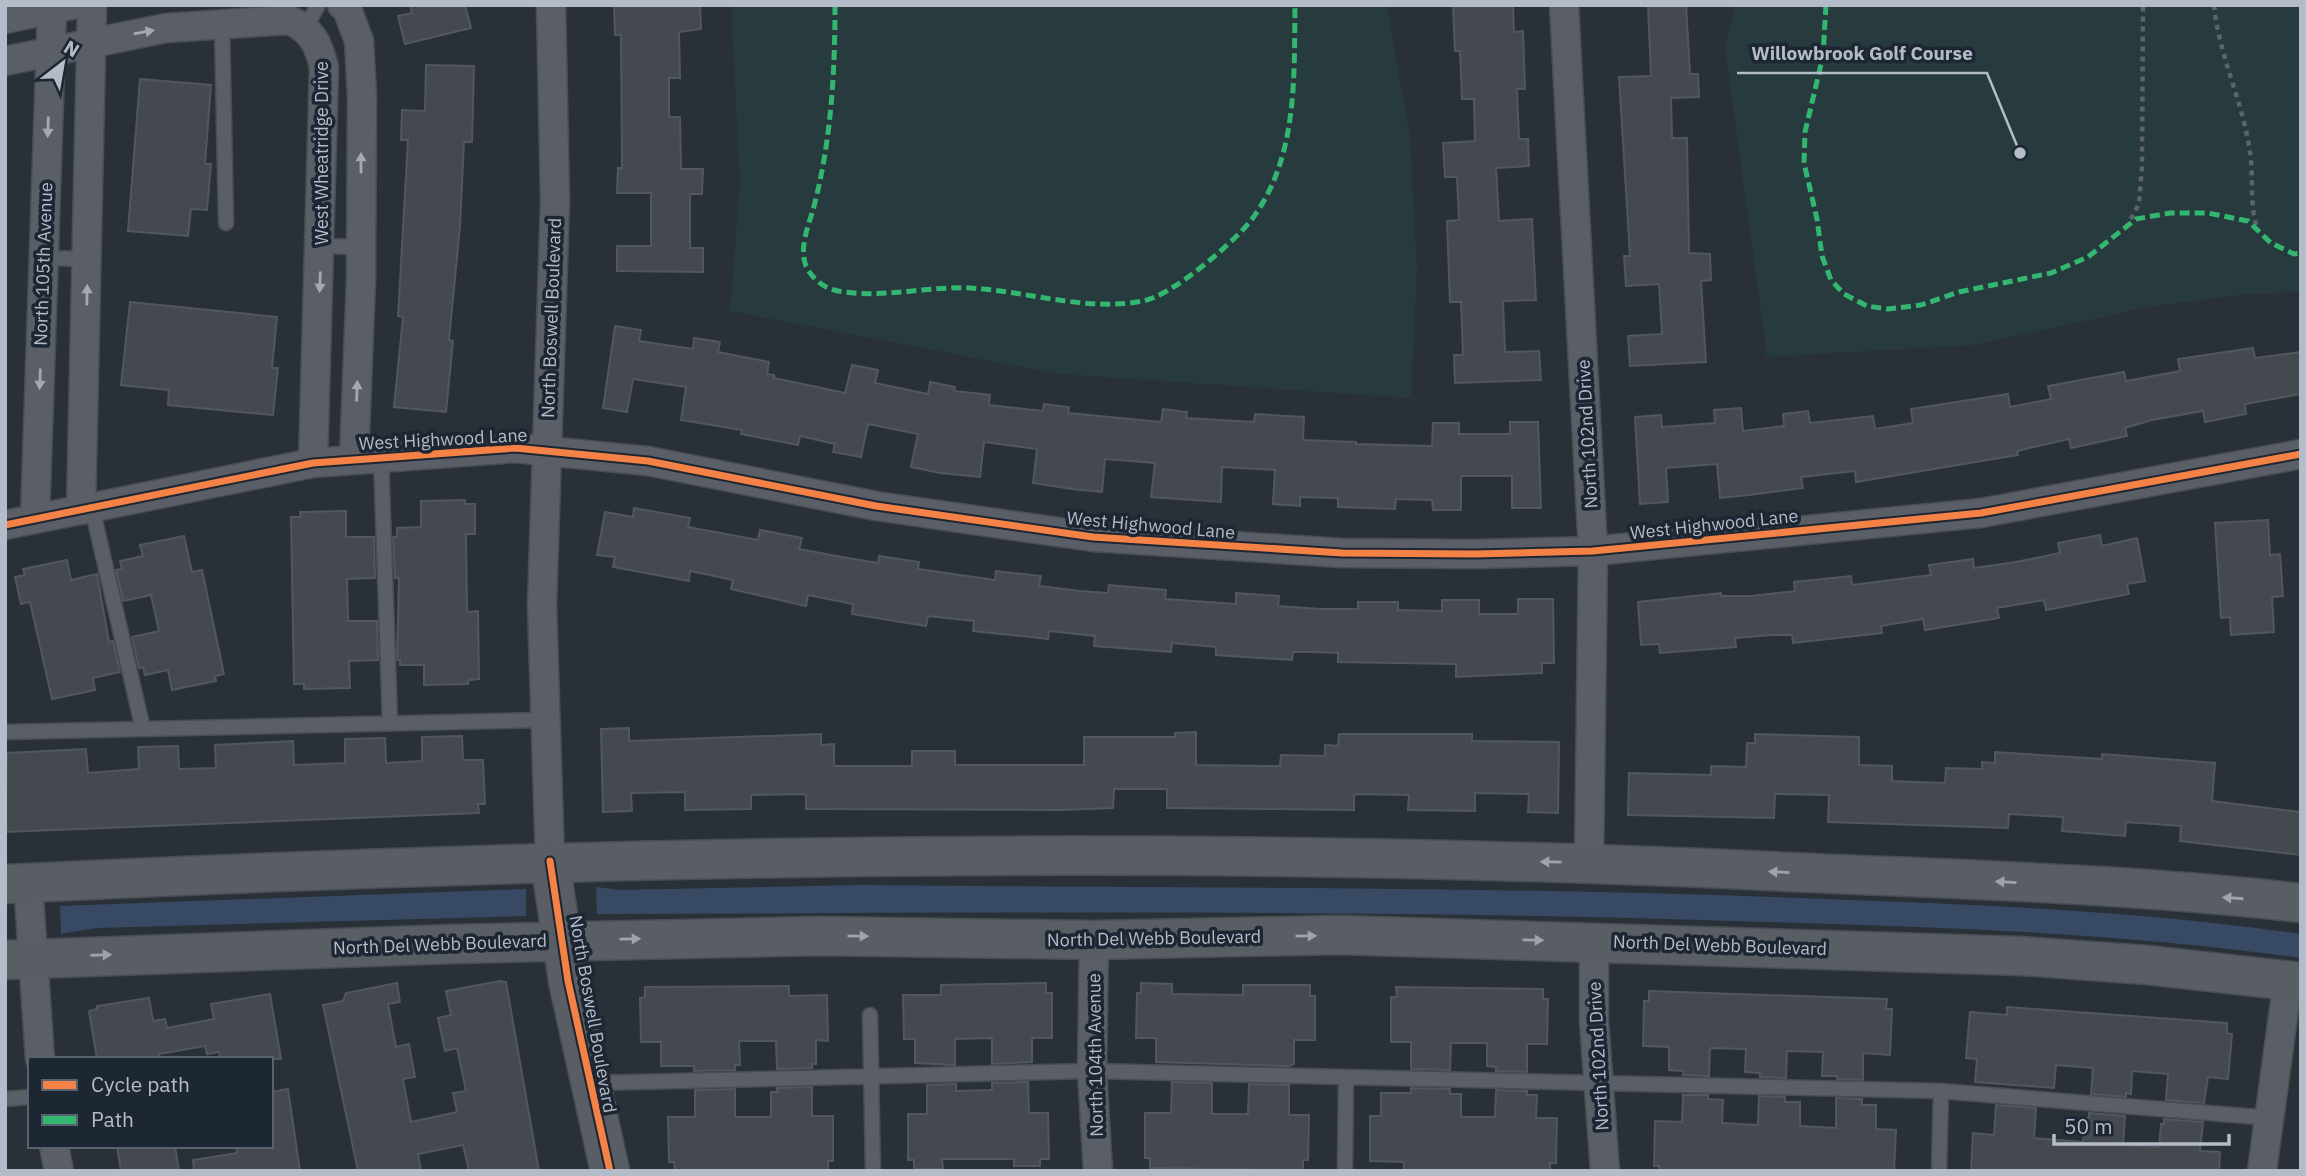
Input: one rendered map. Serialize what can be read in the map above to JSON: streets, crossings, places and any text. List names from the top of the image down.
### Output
{
  "streets": {
    "street": [
      "West Wheatridge Drive",
      "North 105th Avenue",
      "North Boswell Boulevard",
      "North 102nd Drive",
      "West Highwood Lane",
      "North Del Webb Boulevard",
      "North 104th Avenue"
    ]
  },
  "crossings": [
    ["West Wheatridge Drive", "North 105th Avenue"],
    ["West Wheatridge Drive", "West Highwood Lane"],
    ["North 105th Avenue", "West Highwood Lane"],
    ["North Boswell Boulevard", "West Highwood Lane"],
    ["North Boswell Boulevard", "North Del Webb Boulevard"],
    ["North 102nd Drive", "West Highwood Lane"],
    ["North 102nd Drive", "North Del Webb Boulevard"],
    ["North Del Webb Boulevard", "North 104th Avenue"]
  ],
  "places": ["Willowbrook Golf Course"],
  "legend": ["Cycle path", "Path"],
  "scale_bar": "50 m",
  "north": "top right"
}
